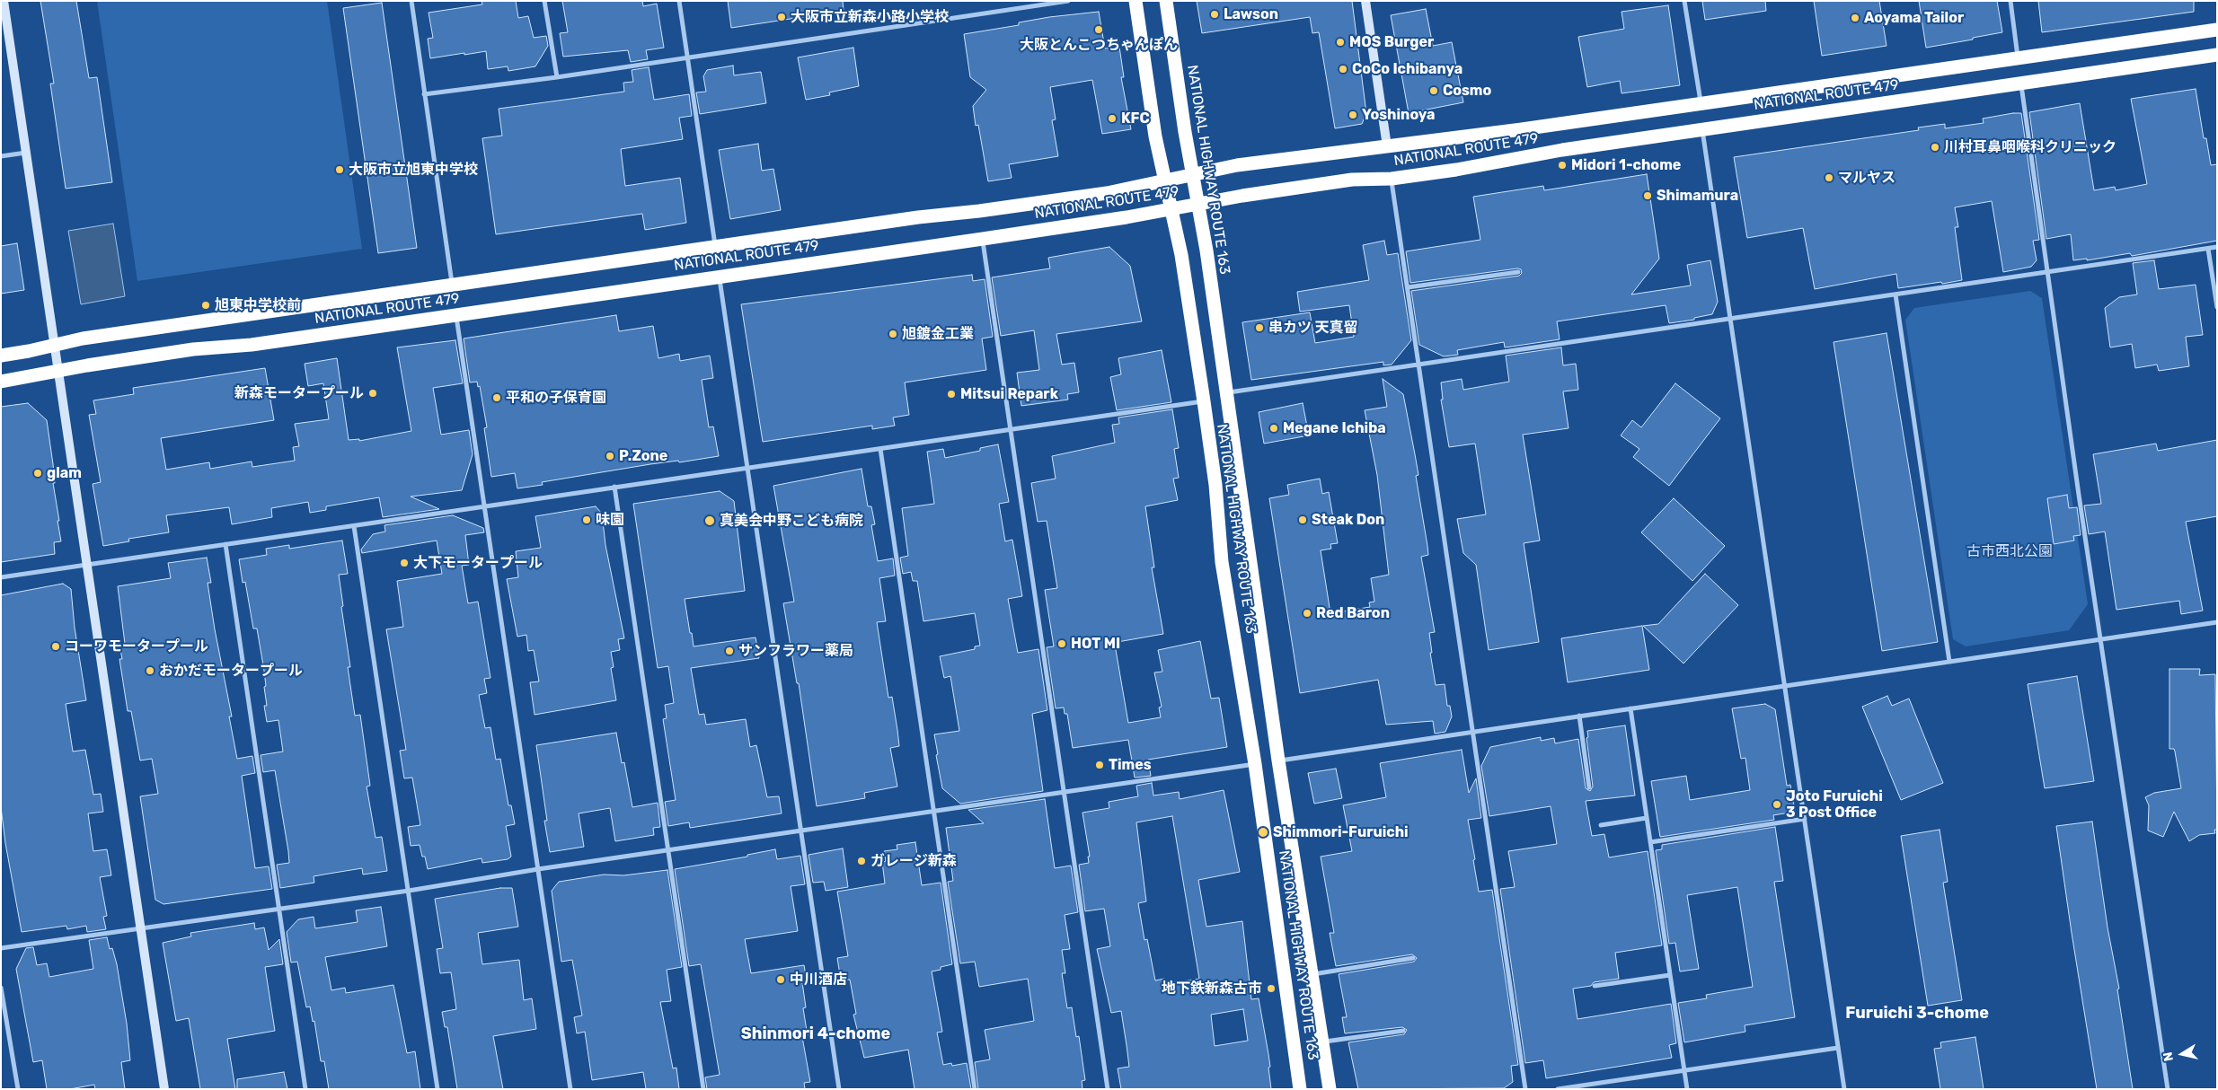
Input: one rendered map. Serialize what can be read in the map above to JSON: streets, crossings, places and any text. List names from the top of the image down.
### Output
{
  "streets": {
    "highway": ["NATIONAL ROUTE 479", "NATIONAL HIGHWAY ROUTE 163"]
  },
  "crossings": [
    ["NATIONAL ROUTE 479", "NATIONAL HIGHWAY ROUTE 163"]
  ],
  "districts": ["Furuichi 3-chome", "Shinmori 4-chome"],
  "parks": ["古市西北公園"],
  "places": [
    "Lawson",
    "大阪市立新森小路小学校",
    "Aoyama Tailor",
    "大阪とんこつちゃんぽん",
    "MOS Burger",
    "CoCo Ichibanya",
    "Cosmo",
    "Yoshinoya",
    "KFC",
    "川村耳鼻咽喉科クリニック",
    "Midori 1-chome",
    "大阪市立旭東中学校",
    "マルヤス",
    "Shimamura",
    "旭東中学校前",
    "串カツ 天真留",
    "旭鍍金工業",
    "新森モータープール",
    "Mitsui Repark",
    "平和の子保育園",
    "Megane Ichiba",
    "P.Zone",
    "glam",
    "味園",
    "Steak Don",
    "真美会中野こども病院",
    "大下モータープール",
    "Red Baron",
    "HOT MI",
    "コーワモータープール",
    "サンフラワー薬局",
    "おかだモータープール",
    "Times",
    "Joto Furuichi 3 Post Office",
    "Shimmori-Furuichi",
    "ガレージ新森",
    "中川酒店",
    "地下鉄新森古市"
  ],
  "north": "left"
}
